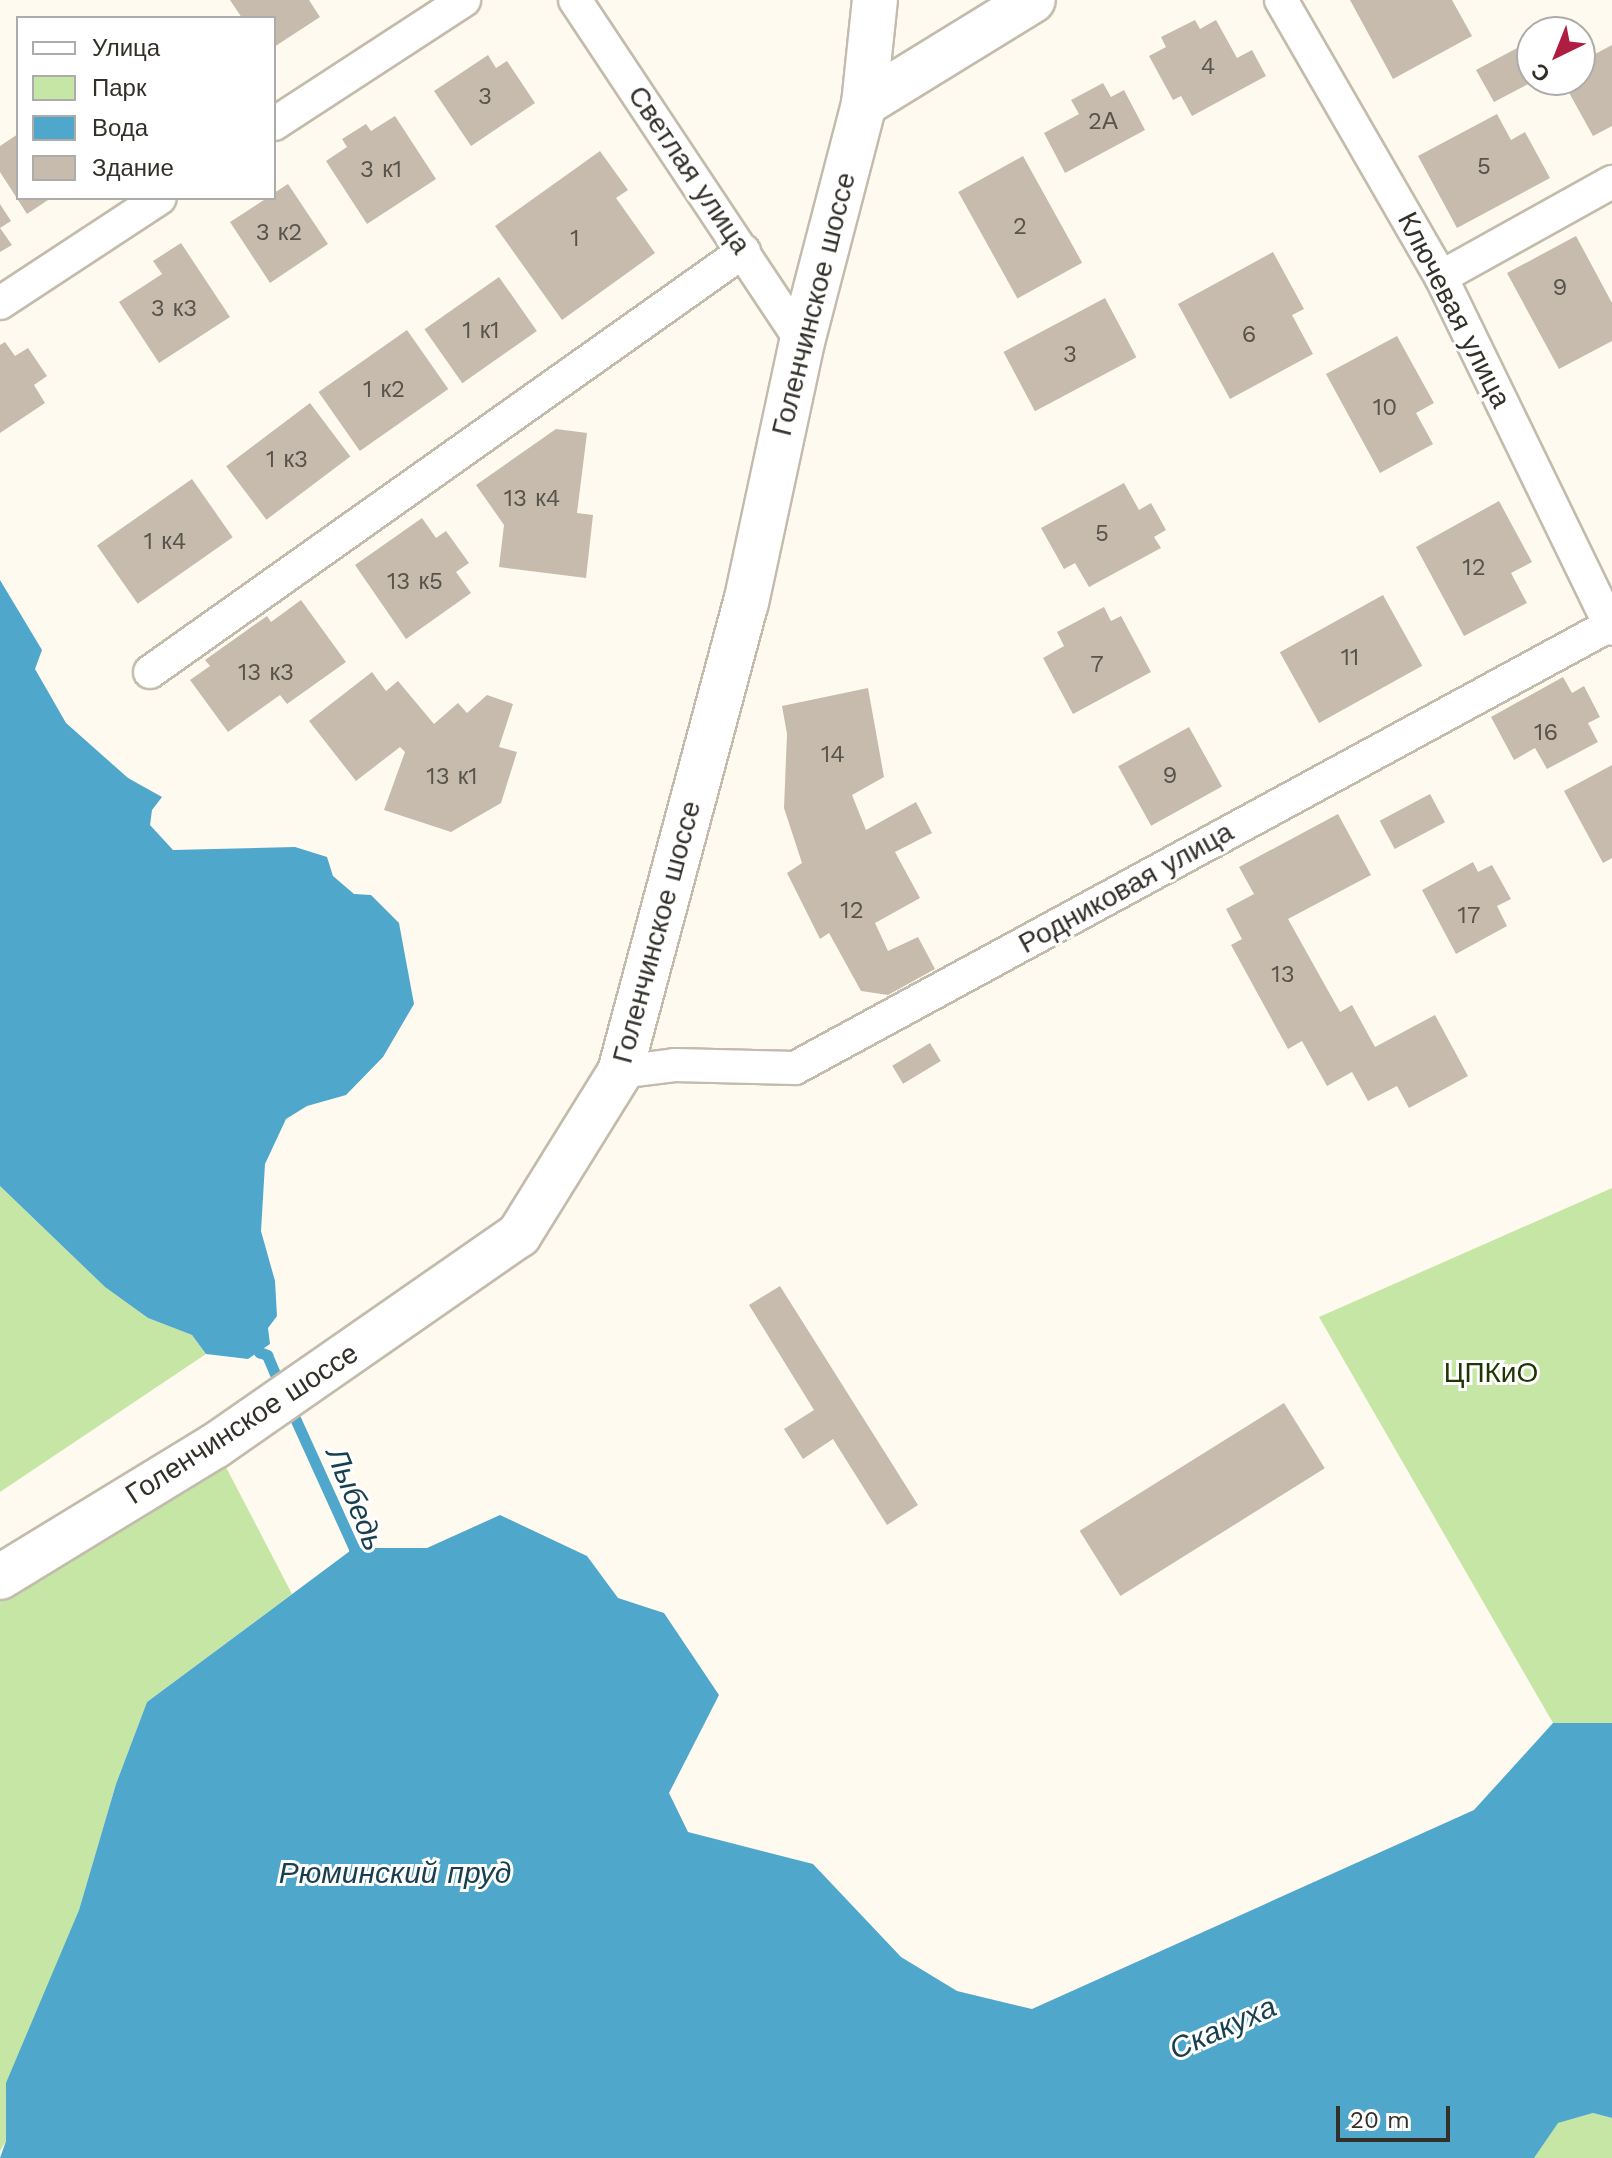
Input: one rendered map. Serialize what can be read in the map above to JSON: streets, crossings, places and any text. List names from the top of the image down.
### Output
{
  "streets": {
    "street": [
      "Светлая улица",
      "Голенчинское шоссе",
      "Ключевая улица",
      "Родниковая улица"
    ]
  },
  "crossings": [
    ["Светлая улица", "Голенчинское шоссе"],
    ["Голенчинское шоссе", "Родниковая улица"],
    ["Ключевая улица", "Родниковая улица"]
  ],
  "water": ["Лыбедь", "Рюминский пруд", "Скакуха"],
  "parks": ["ЦПКиО"],
  "house_numbers": [
    "4",
    "3",
    "2А",
    "5",
    "3 к1",
    "2",
    "3 к2",
    "1",
    "9",
    "3 к3",
    "1 к1",
    "6",
    "3",
    "1 к2",
    "10",
    "1 к3",
    "13 к4",
    "5",
    "1 к4",
    "12",
    "13 к5",
    "11",
    "7",
    "13 к3",
    "16",
    "14",
    "9",
    "13 к1",
    "12",
    "17",
    "13"
  ],
  "legend": [
    "Улица",
    "Парк",
    "Вода",
    "Здание"
  ],
  "scale_bar": "20 m",
  "north": "bottom left"
}
